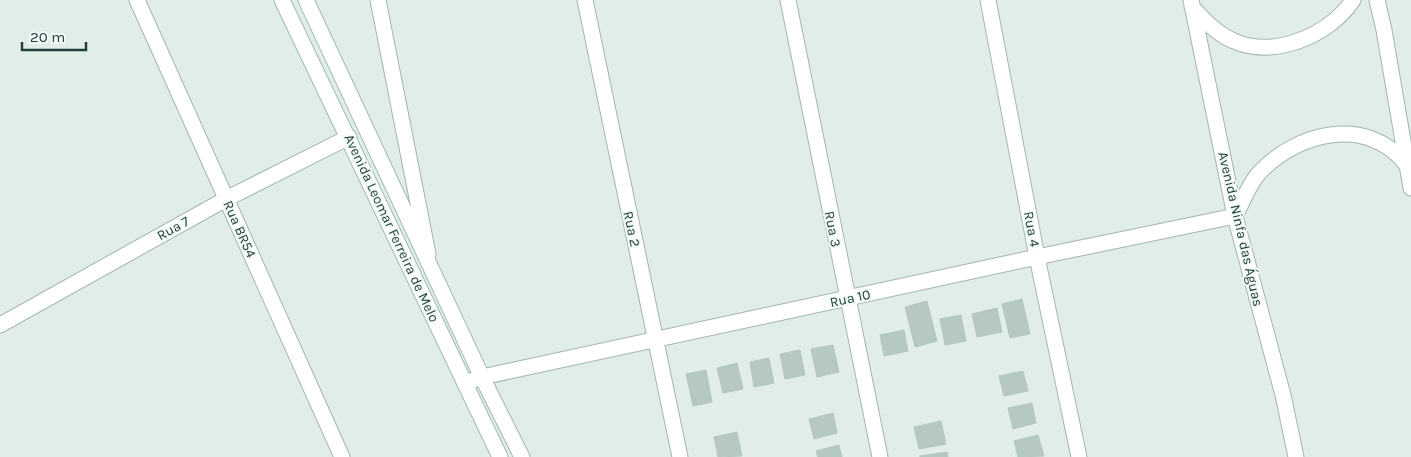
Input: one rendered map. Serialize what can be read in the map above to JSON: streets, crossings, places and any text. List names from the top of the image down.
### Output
{
  "streets": {
    "street": [
      "Rua 7",
      "Avenida Leomar Ferreira de Melo",
      "Rua BR54",
      "Rua 2",
      "Rua 3",
      "Rua 4",
      "Avenida Ninfa das Águas",
      "Rua 10"
    ]
  },
  "crossings": [
    ["Rua 7", "Avenida Leomar Ferreira de Melo"],
    ["Rua 7", "Rua BR54"],
    ["Avenida Leomar Ferreira de Melo", "Rua 10"],
    ["Rua 2", "Rua 10"],
    ["Rua 3", "Rua 10"],
    ["Rua 4", "Rua 10"],
    ["Avenida Ninfa das Águas", "Rua 10"]
  ],
  "scale_bar": "20 m"
}
